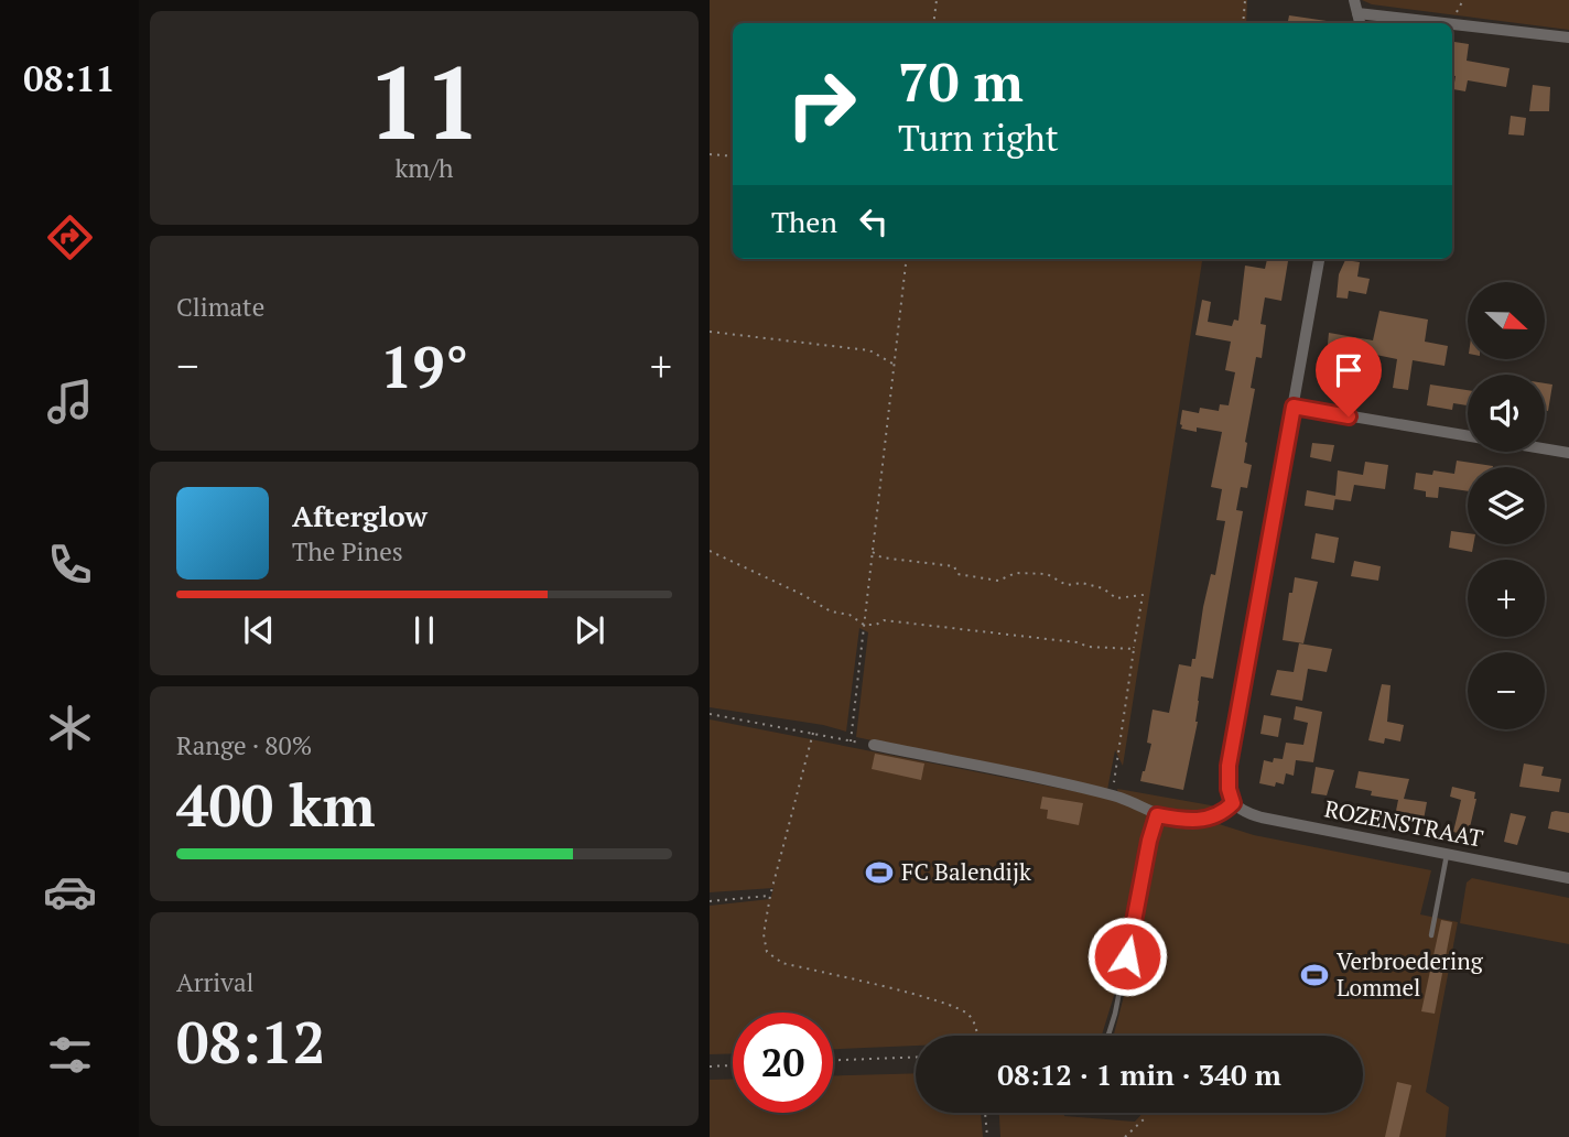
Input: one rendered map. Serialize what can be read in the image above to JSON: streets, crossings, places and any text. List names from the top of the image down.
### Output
{
  "streets": {
    "street": ["ROZENSTRAAT"]
  },
  "places": {
    "sports": ["FC Balendijk", "Verbroedering Lommel"]
  },
  "north": "right",
  "page": {
    "tabs": "08:11",
    "tile": [
      ["11", "km/h"],
      "Climate",
      ["Range · 80%", "400 km"],
      ["Arrival", "08:12"]
    ],
    "turn": ["70 m", "Turn right"],
    "then": "Then",
    "map_buttons": ["+", "−"],
    "heat": ["−", "19°", "+"],
    "song": ["Afterglow", "The Pines"],
    "limit": "20",
    "trip": "08:12 · 1 min · 340 m"
  }
}
